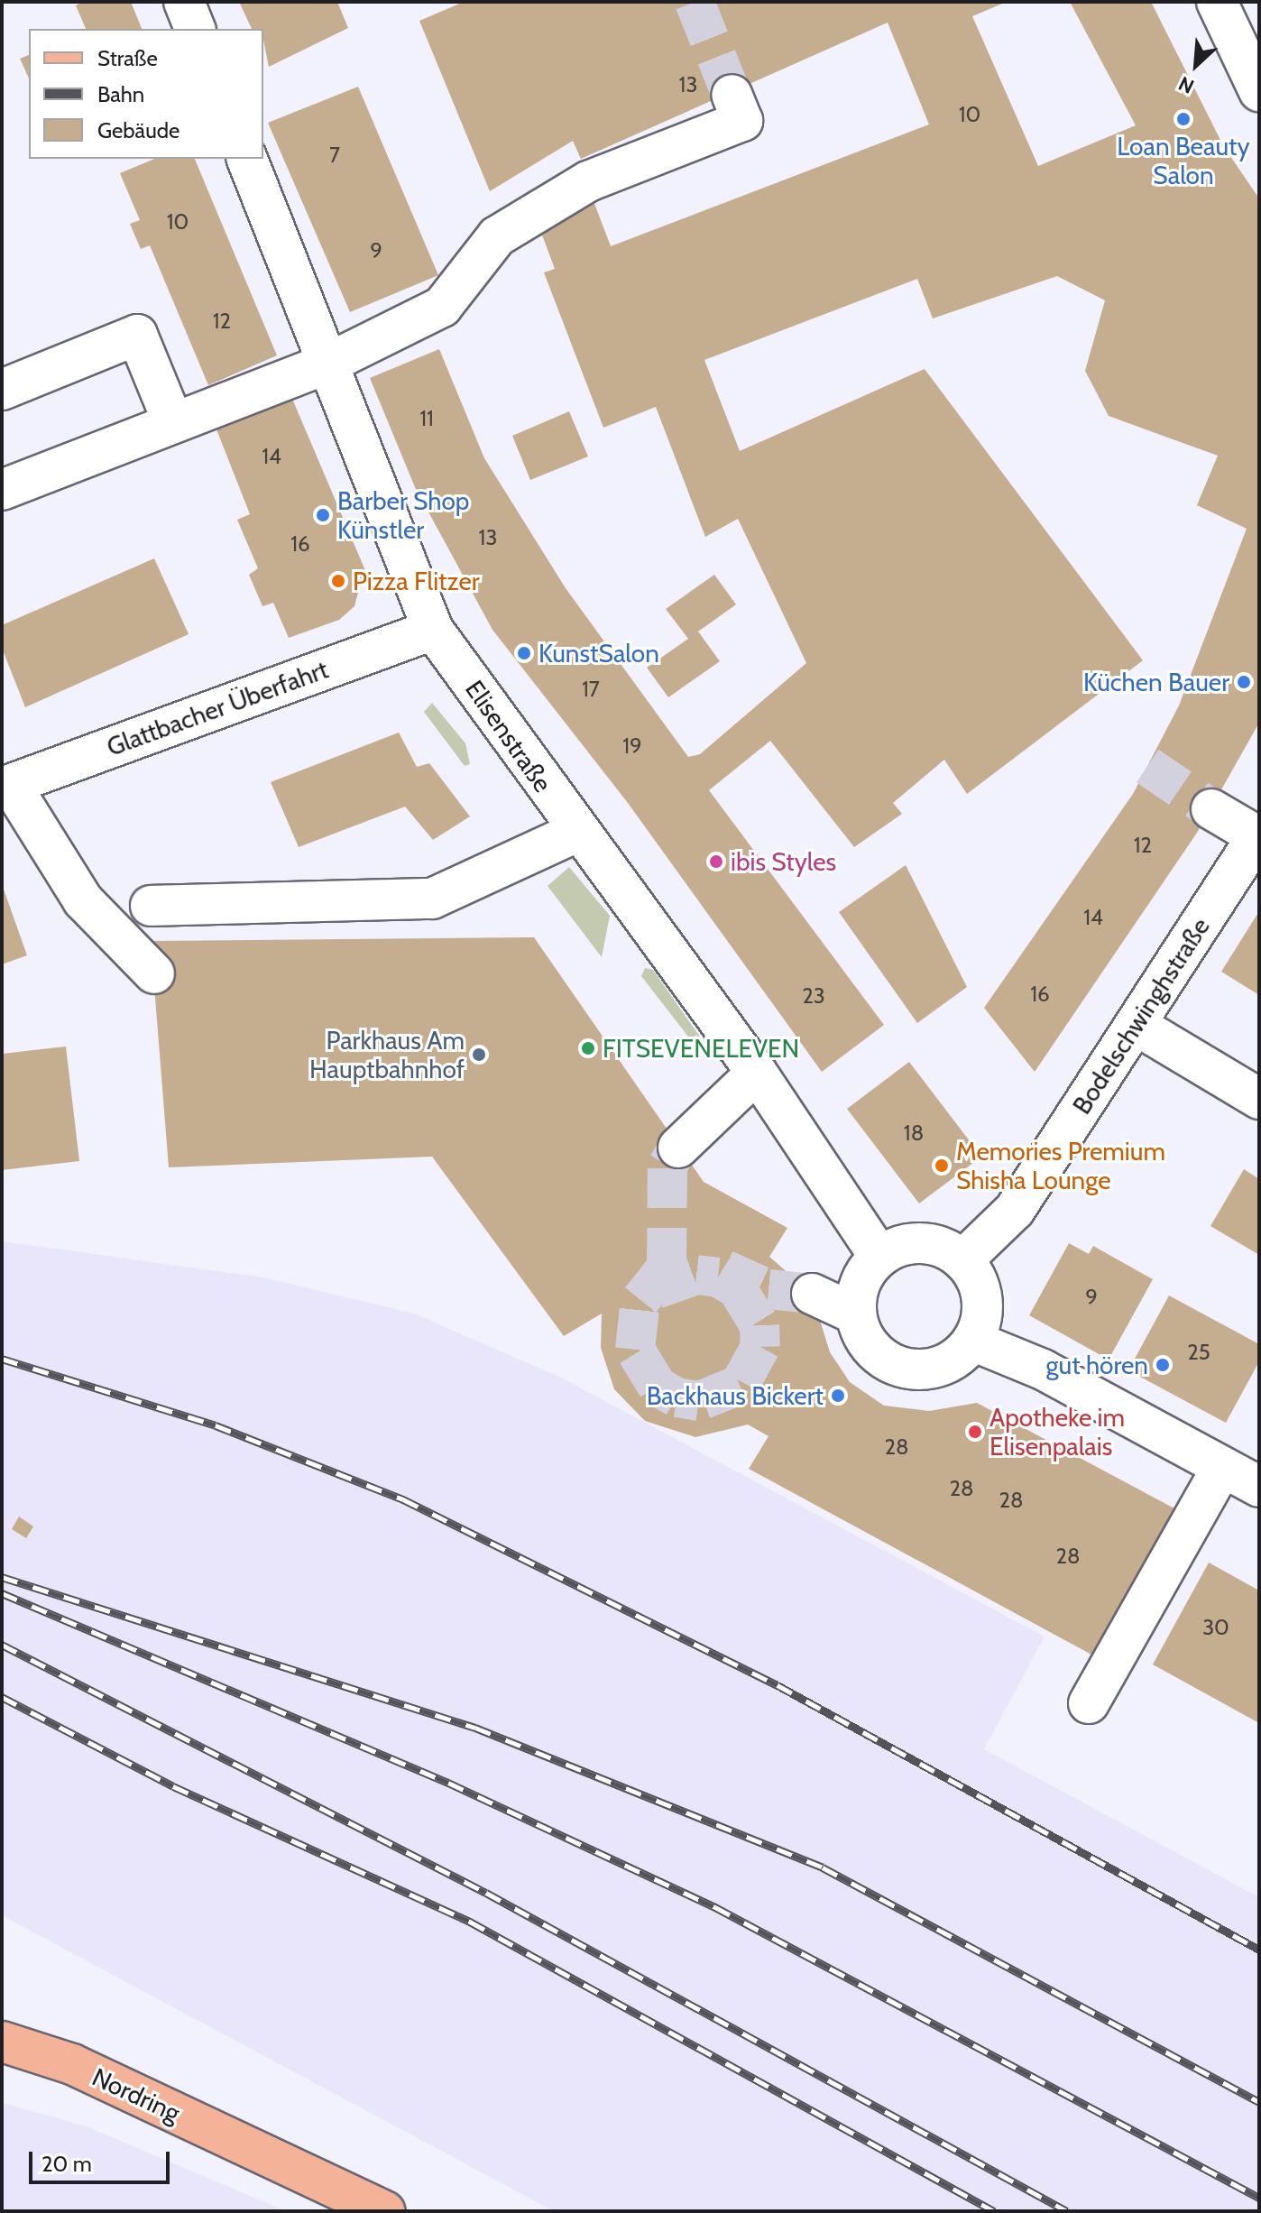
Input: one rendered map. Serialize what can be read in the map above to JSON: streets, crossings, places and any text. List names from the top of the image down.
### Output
{
  "streets": {
    "main road": ["Nordring"],
    "street": ["Glattbacher Überfahrt", "Elisenstraße", "Bodelschwinghstraße"]
  },
  "crossings": [
    ["Glattbacher Überfahrt", "Elisenstraße"],
    ["Elisenstraße", "Bodelschwinghstraße"]
  ],
  "places": [
    "Loan Beauty Salon",
    "Barber Shop Künstler",
    "Pizza Flitzer",
    "KunstSalon",
    "Küchen Bauer",
    "ibis Styles",
    "FITSEVENELEVEN",
    "Parkhaus Am Hauptbahnhof",
    "Memories Premium Shisha Lounge",
    "gut hören",
    "Backhaus Bickert",
    "Apotheke im Elisenpalais"
  ],
  "house_numbers": [
    "13",
    "10",
    "7",
    "10",
    "9",
    "12",
    "11",
    "14",
    "13",
    "16",
    "17",
    "19",
    "12",
    "14",
    "16",
    "23",
    "18",
    "9",
    "25",
    "28",
    "28",
    "28",
    "28",
    "30"
  ],
  "legend": ["Straße", "Bahn", "Gebäude"],
  "scale_bar": "20 m",
  "north": "bottom left"
}
